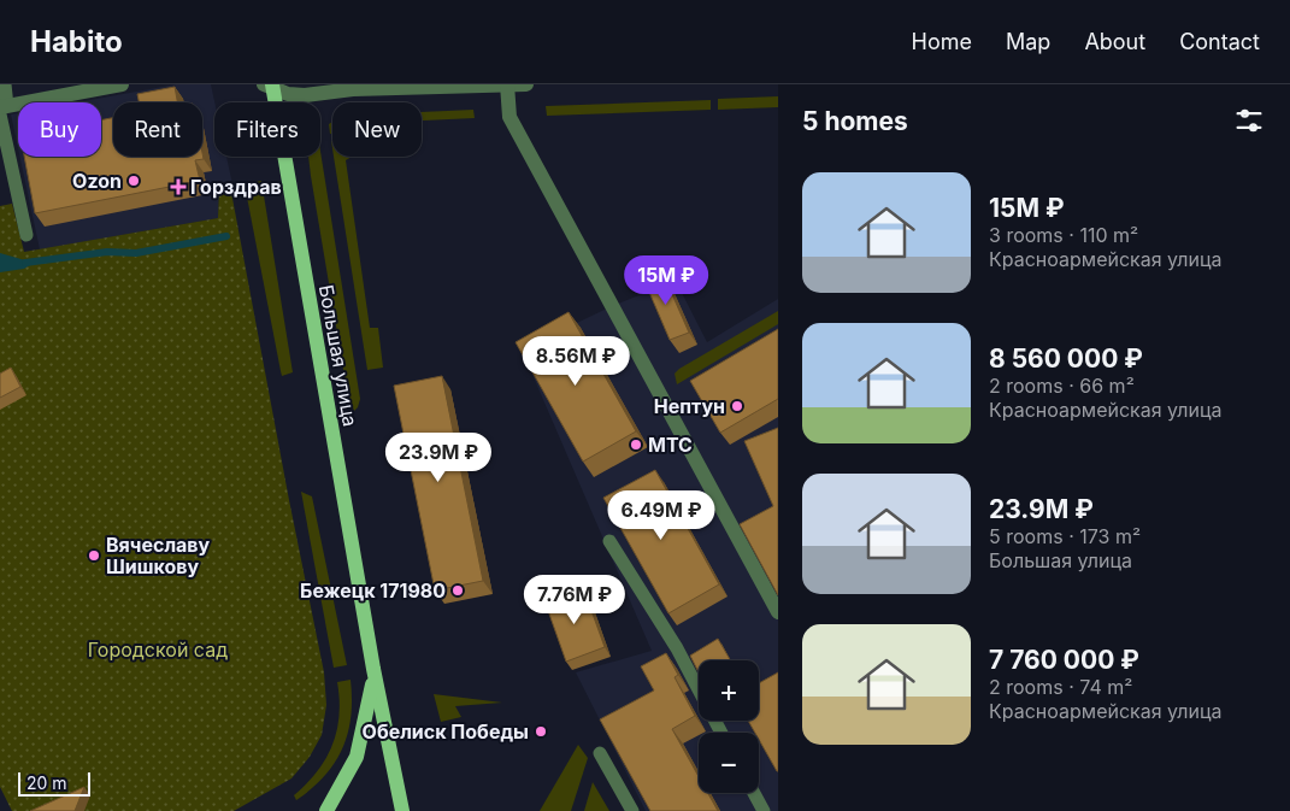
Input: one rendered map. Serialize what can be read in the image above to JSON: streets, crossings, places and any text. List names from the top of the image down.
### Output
{
  "streets": {
    "main road": ["Большая улица"]
  },
  "parks": ["Городской сад"],
  "places": {
    "other": [
      "Ozon",
      "Нептун",
      "МТС",
      "Вячеславу Шишкову",
      "Бежецк 171980",
      "Обелиск Победы"
    ],
    "health": ["Горздрав"]
  },
  "scale_bar": "20 m",
  "page": {
    "header": "Habito",
    "nav": [
      "Home",
      "Map",
      "About",
      "Contact"
    ],
    "heading": "5 homes",
    "chip": [
      "Buy",
      "Rent",
      "Filters",
      "New"
    ],
    "list": [
      {
        "name": "15M ₽",
        "note": "3 rooms · 110 m² · Красноармейская улица"
      },
      {
        "name": "8 560 000 ₽",
        "note": "2 rooms · 66 m² · Красноармейская улица"
      },
      {
        "name": "23.9M ₽",
        "note": "5 rooms · 173 m² · Большая улица"
      },
      {
        "name": "7 760 000 ₽",
        "note": "2 rooms · 74 m² · Красноармейская улица"
      }
    ],
    "price": [
      "15M ₽",
      "8.56M ₽",
      "23.9M ₽",
      "6.49M ₽",
      "7.76M ₽"
    ],
    "map_buttons": ["+", "−"],
    "scale": "20 m"
  }
}
